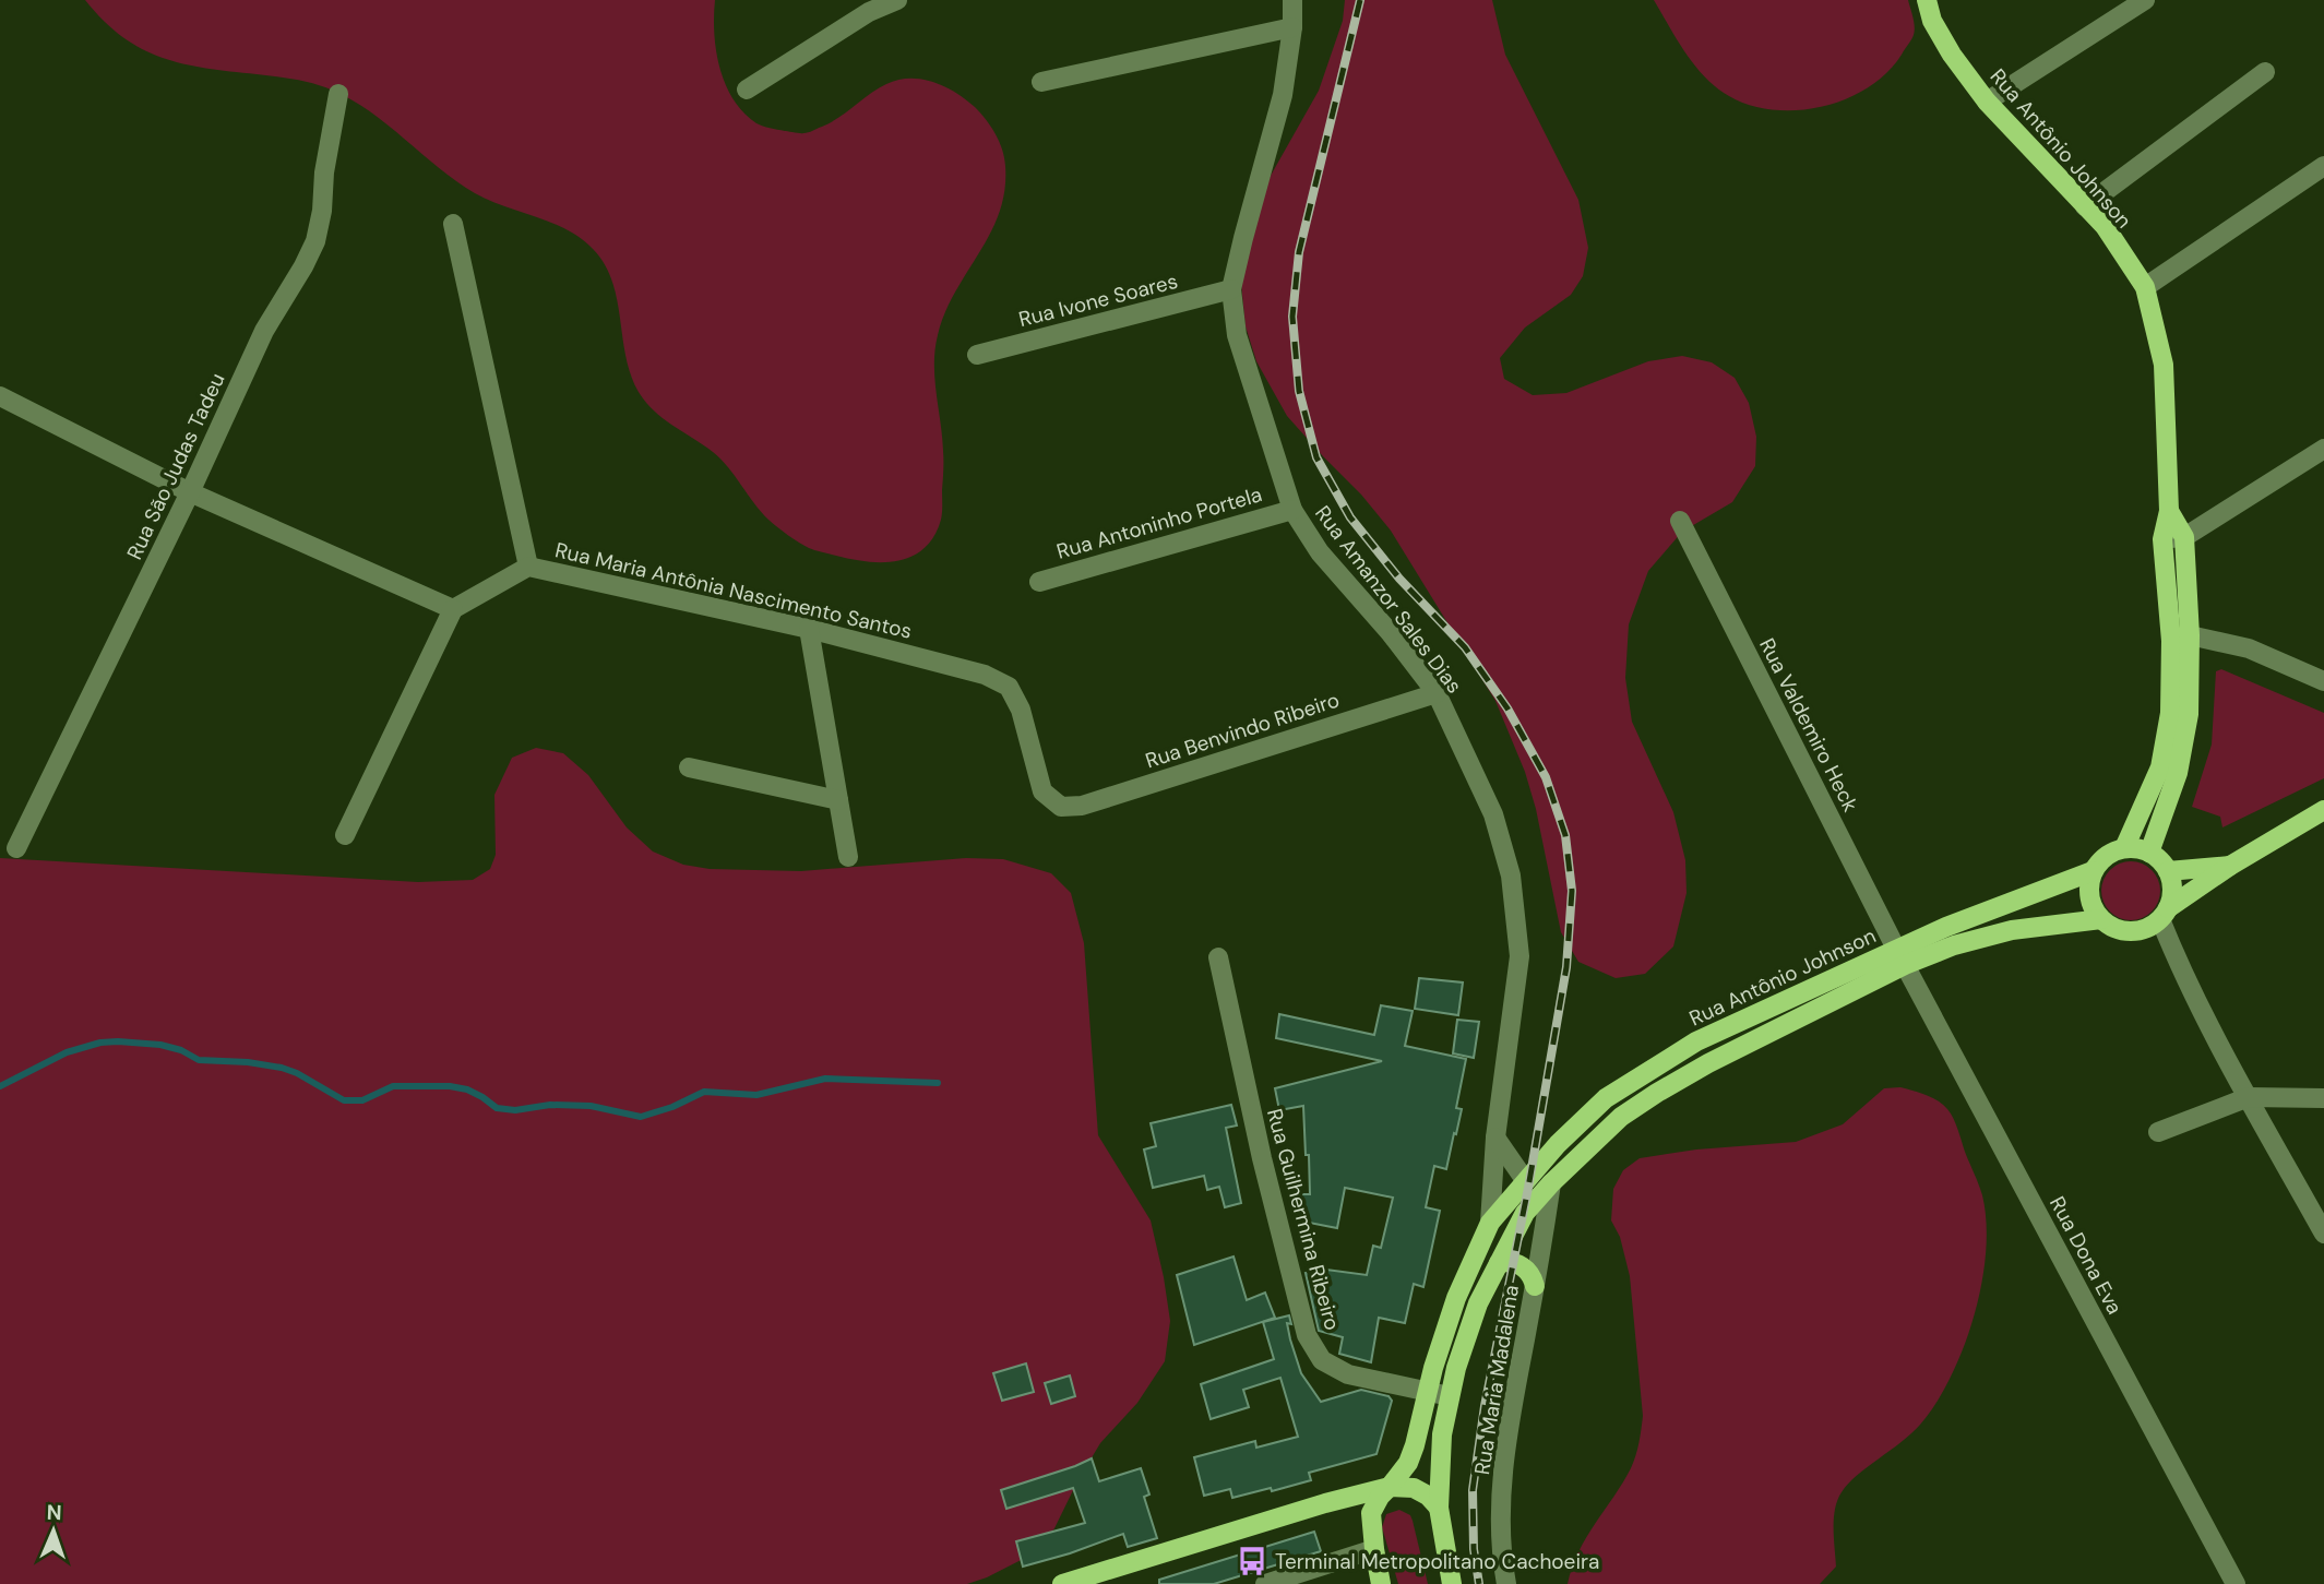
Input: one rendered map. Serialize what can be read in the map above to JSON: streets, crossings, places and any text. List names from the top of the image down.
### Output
{
  "streets": {
    "main road": ["Rua Antônio Johnson"],
    "street": [
      "Rua Ivone Soares",
      "Rua São Judas Tadeu",
      "Rua Antoninho Portela",
      "Rua Maria Antônia Nascimento Santos",
      "Rua Amanzor Sales Dias",
      "Rua Valdemiro Heck",
      "Rua Benvindo Ribeiro",
      "Rua Guilhermina Ribeiro",
      "Rua Dona Eva",
      "Rua Maria Madalena"
    ]
  },
  "crossings": [
    ["Rua Antônio Johnson", "Rua Amanzor Sales Dias"],
    ["Rua Antônio Johnson", "Rua Valdemiro Heck"],
    ["Rua Antônio Johnson", "Rua Guilhermina Ribeiro"],
    ["Rua Antônio Johnson", "Rua Dona Eva"],
    ["Rua Antônio Johnson", "Rua Maria Madalena"],
    ["Rua Ivone Soares", "Rua Amanzor Sales Dias"],
    ["Rua Antoninho Portela", "Rua Amanzor Sales Dias"],
    ["Rua Maria Antônia Nascimento Santos", "Rua Benvindo Ribeiro"],
    ["Rua Amanzor Sales Dias", "Rua Benvindo Ribeiro"],
    ["Rua Valdemiro Heck", "Rua Dona Eva"]
  ],
  "places": {
    "bus stop": ["Terminal Metropolitano Cachoeira"]
  },
  "north": "top"
}
